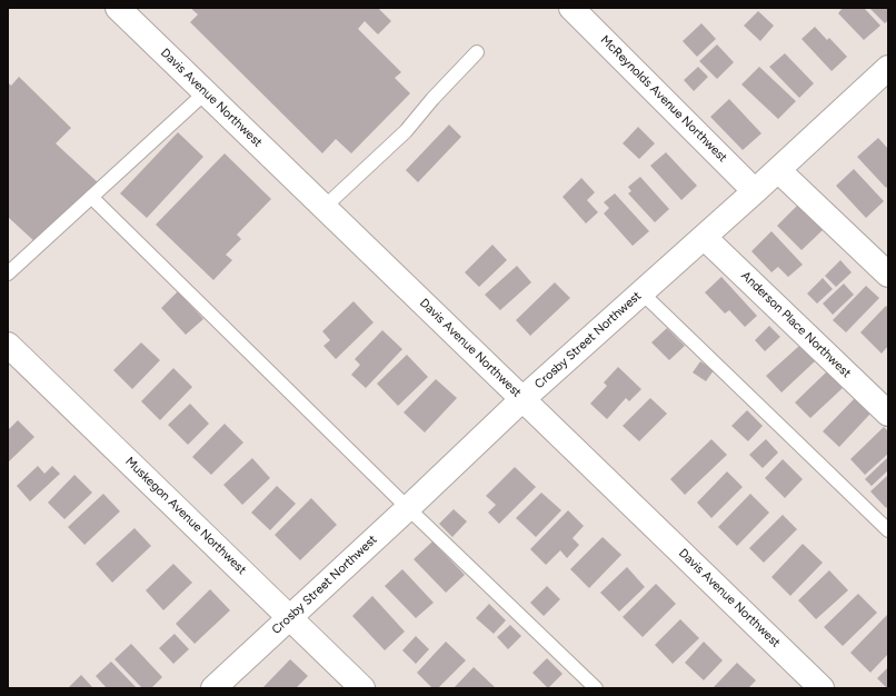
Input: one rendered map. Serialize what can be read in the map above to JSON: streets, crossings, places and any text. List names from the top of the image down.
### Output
{
  "streets": {
    "street": [
      "Davis Avenue Northwest",
      "McReynolds Avenue Northwest",
      "Anderson Place Northwest",
      "Crosby Street Northwest",
      "Muskegon Avenue Northwest"
    ]
  },
  "crossings": [
    ["Davis Avenue Northwest", "Crosby Street Northwest"],
    ["McReynolds Avenue Northwest", "Crosby Street Northwest"],
    ["Anderson Place Northwest", "Crosby Street Northwest"],
    ["Crosby Street Northwest", "Muskegon Avenue Northwest"]
  ]
}
